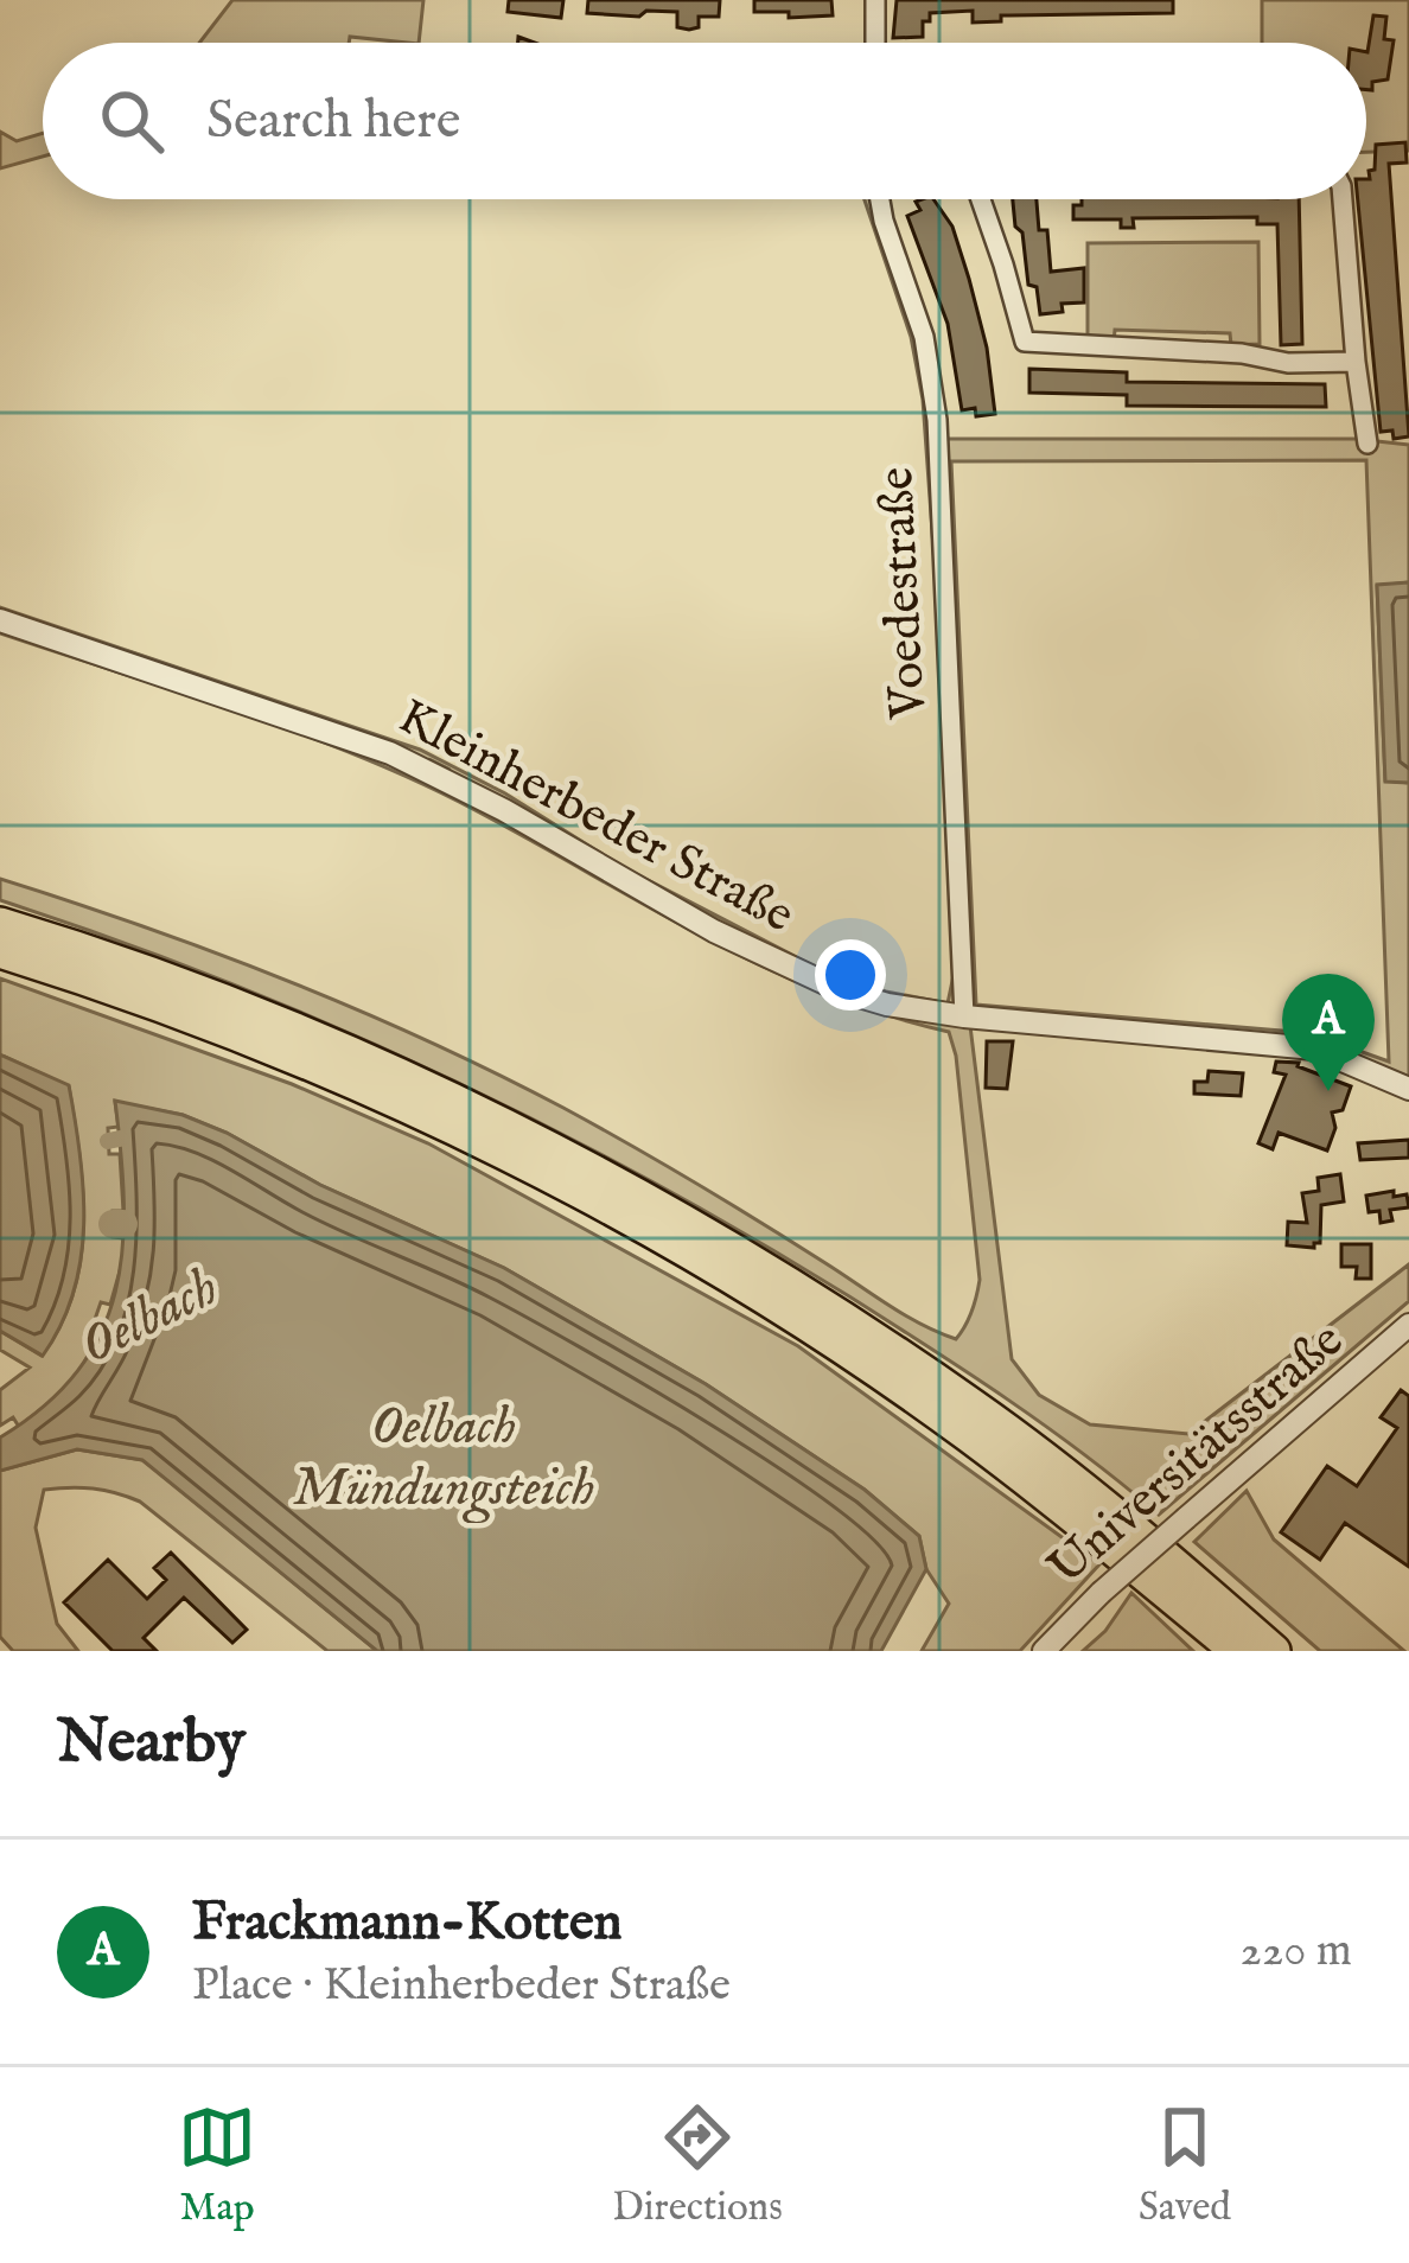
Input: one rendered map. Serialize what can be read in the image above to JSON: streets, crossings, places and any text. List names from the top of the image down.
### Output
{
  "streets": {
    "street": ["Voedestraße", "Kleinherbeder Straße", "Universitätsstraße"]
  },
  "crossings": [
    ["Voedestraße", "Kleinherbeder Straße"]
  ],
  "water": ["Oelbach", "Oelbach Mündungsteich"],
  "page": {
    "search": "Search here",
    "pins": "A",
    "heading": "Nearby",
    "list": [
      {
        "mark": "A",
        "name": "Frackmann-Kotten",
        "note": "Place · Kleinherbeder Straße",
        "value": "220 m"
      }
    ],
    "nav": ["Map", "Directions", "Saved"]
  }
}
